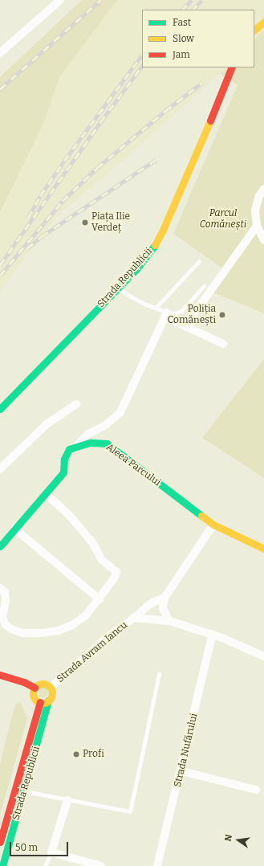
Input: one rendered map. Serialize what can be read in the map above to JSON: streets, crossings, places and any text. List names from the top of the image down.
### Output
{
  "streets": {
    "street": [
      "Strada Republicii",
      "Aleea Parcului",
      "Strada Avram Iancu",
      "Strada Nufărului"
    ]
  },
  "crossings": [
    ["Strada Republicii", "Strada Avram Iancu"],
    ["Aleea Parcului", "Strada Avram Iancu"],
    ["Strada Avram Iancu", "Strada Nufărului"]
  ],
  "parks": ["Parcul Comănești"],
  "places": ["Piața Ilie Verdeț", "Poliția Comănești", "Profi"],
  "legend": ["Fast", "Slow", "Jam"],
  "scale_bar": "50 m",
  "north": "left"
}
